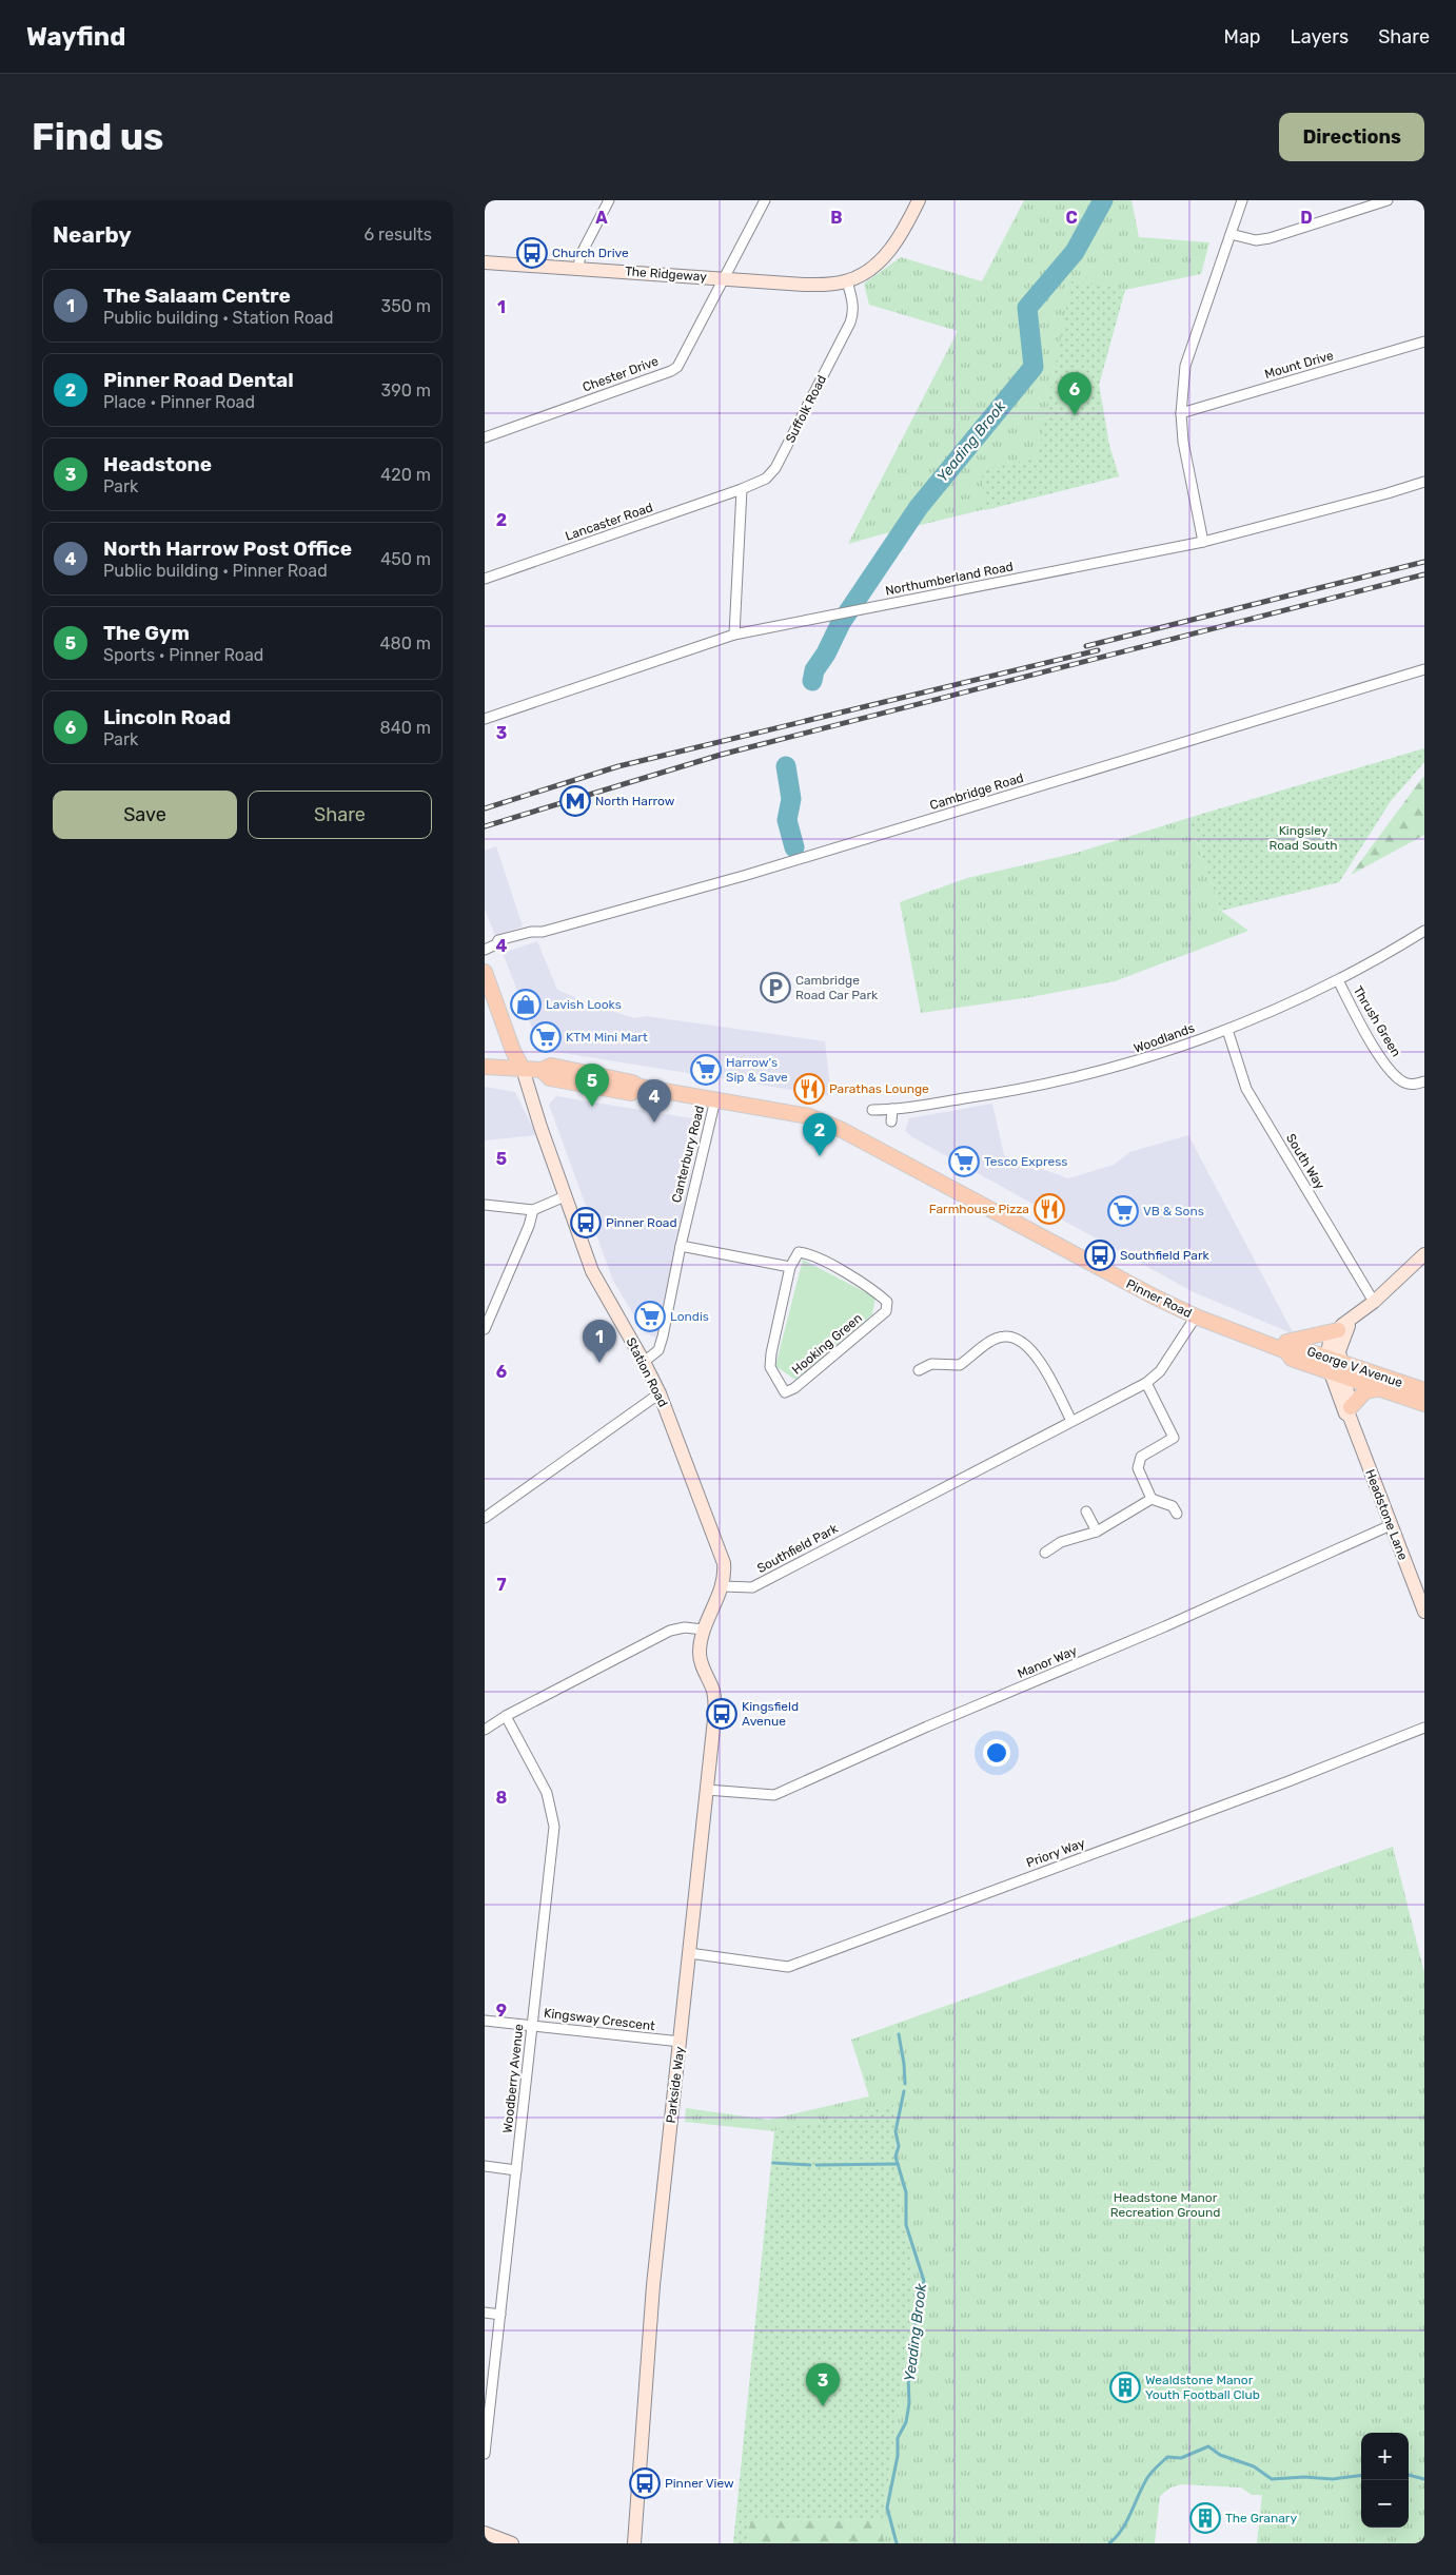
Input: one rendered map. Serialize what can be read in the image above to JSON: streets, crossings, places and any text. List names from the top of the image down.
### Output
{
  "streets": {
    "main road": ["Pinner Road", "George V Avenue", "Station Road"],
    "street": [
      "The Ridgeway",
      "Mount Drive",
      "Chester Drive",
      "Suffolk Road",
      "Lancaster Road",
      "Northumberland Road",
      "Cambridge Road",
      "Thrush Green",
      "Woodlands",
      "Canterbury Road",
      "South Way",
      "Hooking Green",
      "Headstone Lane",
      "Southfield Park",
      "Manor Way",
      "Priory Way",
      "Kingsway Crescent",
      "Woodberry Avenue",
      "Parkside Way"
    ]
  },
  "crossings": [
    ["The Ridgeway", "Chester Drive"],
    ["The Ridgeway", "Suffolk Road"],
    ["Suffolk Road", "Lancaster Road"],
    ["Thrush Green", "Woodlands"],
    ["Woodlands", "South Way"],
    ["Canterbury Road", "Pinner Road"],
    ["Canterbury Road", "Station Road"],
    ["Pinner Road", "George V Avenue"],
    ["Pinner Road", "Station Road"],
    ["Pinner Road", "Headstone Lane"],
    ["Pinner Road", "Southfield Park"],
    ["George V Avenue", "Headstone Lane"],
    ["Station Road", "Southfield Park"],
    ["Station Road", "Parkside Way"],
    ["Headstone Lane", "Manor Way"],
    ["Manor Way", "Parkside Way"],
    ["Priory Way", "Parkside Way"],
    ["Kingsway Crescent", "Woodberry Avenue"],
    ["Kingsway Crescent", "Parkside Way"]
  ],
  "water": ["Yeading Brook"],
  "parks": ["Kingsley Road South", "Headstone Manor Recreation Ground"],
  "places": {
    "bus stop": [
      "Church Drive",
      "Pinner Road",
      "Southfield Park",
      "Kingsfield Avenue",
      "Pinner View"
    ],
    "metro station": ["North Harrow"],
    "parking": ["Cambridge Road Car Park"],
    "shop": ["Lavish Looks"],
    "supermarket": [
      "KTM Mini Mart",
      "Harrow's Sip & Save",
      "Tesco Express",
      "VB & Sons",
      "Londis"
    ],
    "restaurant": ["Parathas Lounge", "Farmhouse Pizza"],
    "building": ["Wealdstone Manor Youth Football Club", "The Granary"]
  },
  "page": {
    "header": "Wayfind",
    "nav": ["Map", "Layers", "Share"],
    "buttons": [
      "Directions",
      ["Save", "Share"]
    ],
    "title": "Find us",
    "heading": ["Nearby", "6 results"],
    "list": [
      {
        "mark": "1",
        "name": "The Salaam Centre",
        "note": "Public building · Station Road",
        "value": "350 m"
      },
      {
        "mark": "2",
        "name": "Pinner Road Dental",
        "note": "Place · Pinner Road",
        "value": "390 m"
      },
      {
        "mark": "3",
        "name": "Headstone",
        "note": "Park",
        "value": "420 m"
      },
      {
        "mark": "4",
        "name": "North Harrow Post Office",
        "note": "Public building · Pinner Road",
        "value": "450 m"
      },
      {
        "mark": "5",
        "name": "The Gym",
        "note": "Sports · Pinner Road",
        "value": "480 m"
      },
      {
        "mark": "6",
        "name": "Lincoln Road",
        "note": "Park",
        "value": "840 m"
      }
    ],
    "pins": [
      "6",
      "5",
      "4",
      "2",
      "1",
      "3"
    ],
    "map_buttons": ["+", "−"]
  },
  "grid": {
    "columns": [
      "A",
      "B",
      "C",
      "D"
    ],
    "rows": [
      "1",
      "2",
      "3",
      "4",
      "5",
      "6",
      "7",
      "8",
      "9"
    ]
  }
}
